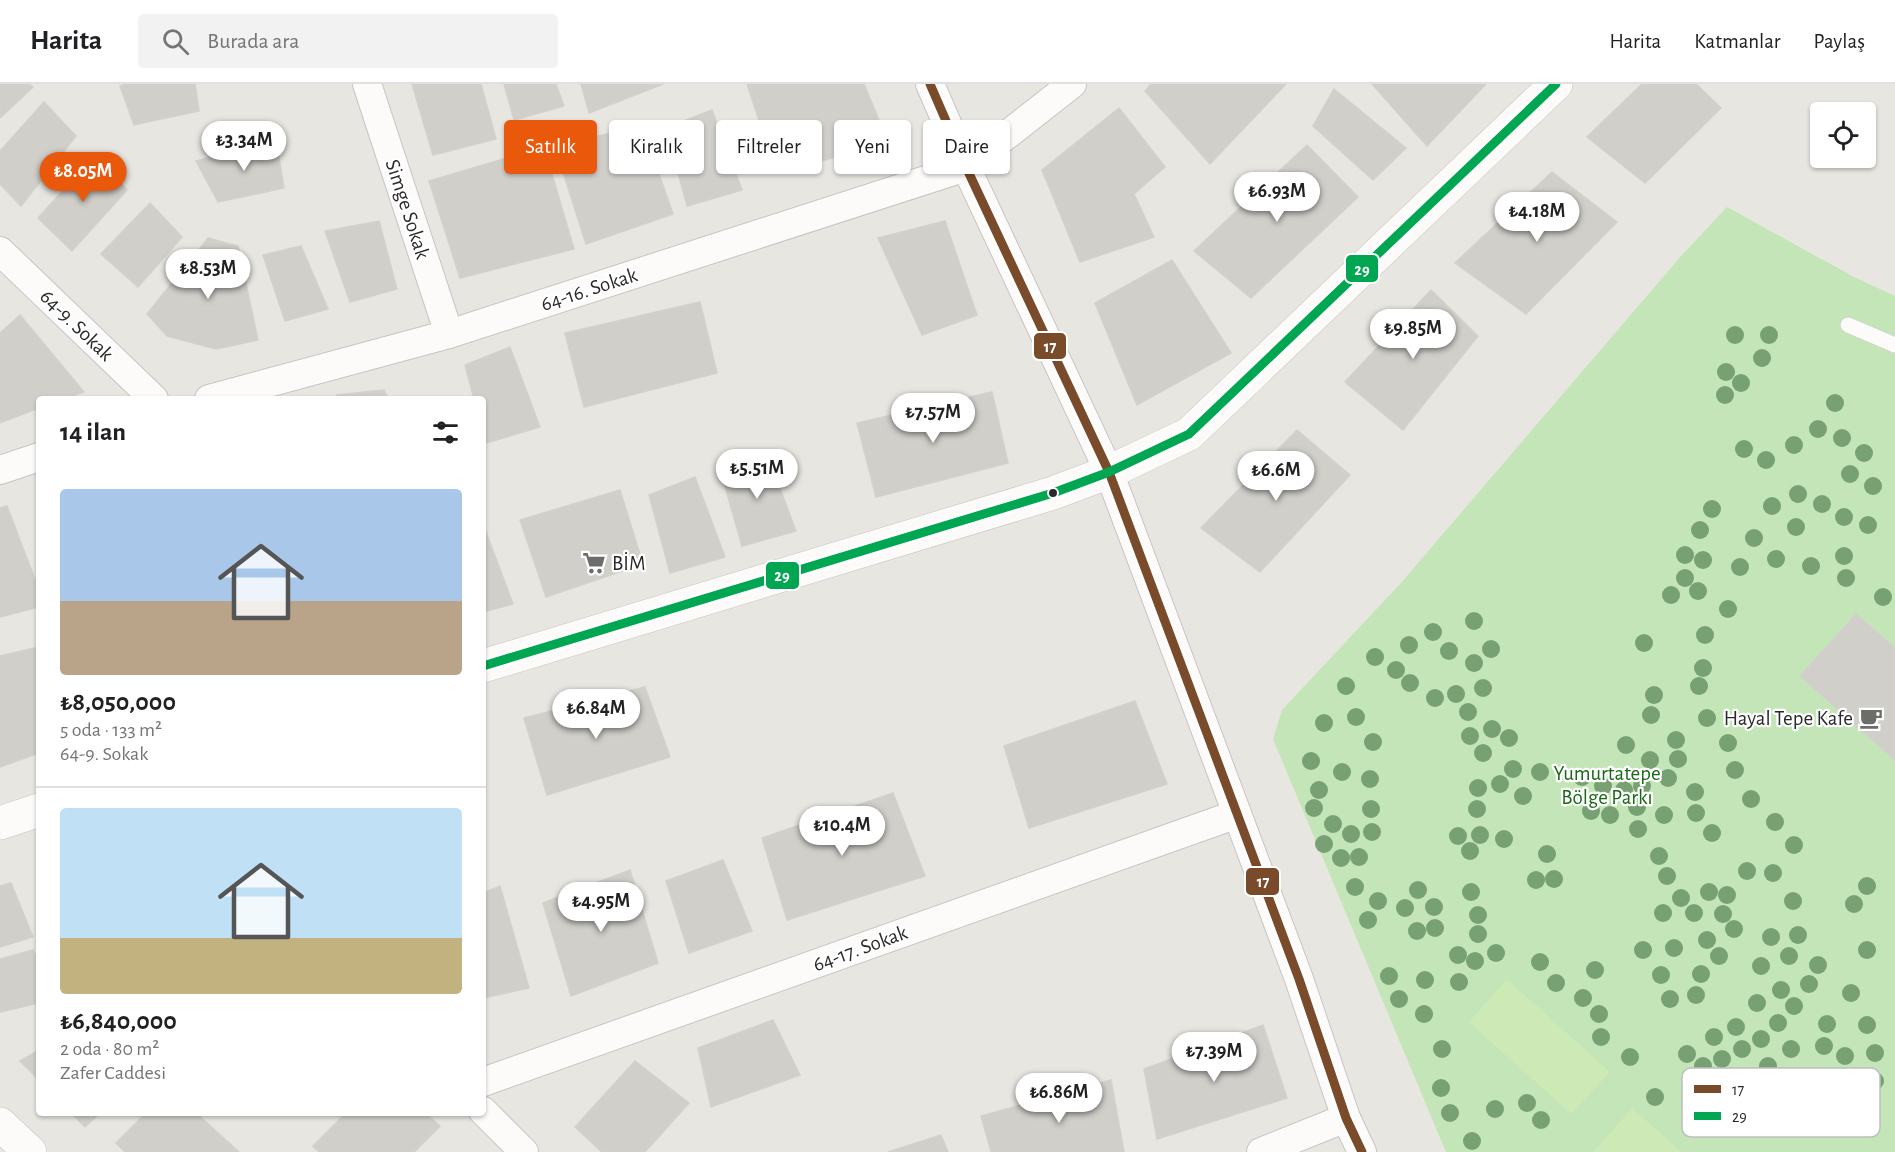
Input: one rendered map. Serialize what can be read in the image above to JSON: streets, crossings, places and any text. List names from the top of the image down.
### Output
{
  "streets": {
    "street": [
      "Simge Sokak",
      "64-16. Sokak",
      "64-9. Sokak",
      "64-17. Sokak"
    ]
  },
  "crossings": [
    ["Simge Sokak", "64-16. Sokak"]
  ],
  "parks": ["Yumurtatepe Bölge Parkı"],
  "places": {
    "supermarket": ["BİM"],
    "cafe": ["Hayal Tepe Kafe"]
  },
  "lines": ["transit line 17", "transit line 29"],
  "legend": ["17", "29"],
  "page": {
    "header": "Harita",
    "search": "Burada ara",
    "nav": ["Harita", "Katmanlar", "Paylaş"],
    "chip": [
      "Satılık",
      "Kiralık",
      "Filtreler",
      "Yeni",
      "Daire"
    ],
    "price": [
      "₺3.34M",
      "₺8.05M",
      "₺6.93M",
      "₺4.18M",
      "₺8.53M",
      "₺9.85M",
      "₺7.57M",
      "₺5.51M",
      "₺6.6M",
      "₺6.84M",
      "₺10.4M",
      "₺4.95M",
      "₺7.39M",
      "₺6.86M"
    ],
    "heading": "14 ilan",
    "list": [
      {
        "name": "₺8,050,000",
        "note": "5 oda · 133 m² · 64-9. Sokak"
      },
      {
        "name": "₺6,840,000",
        "note": "2 oda · 80 m² · Zafer Caddesi"
      }
    ]
  }
}
